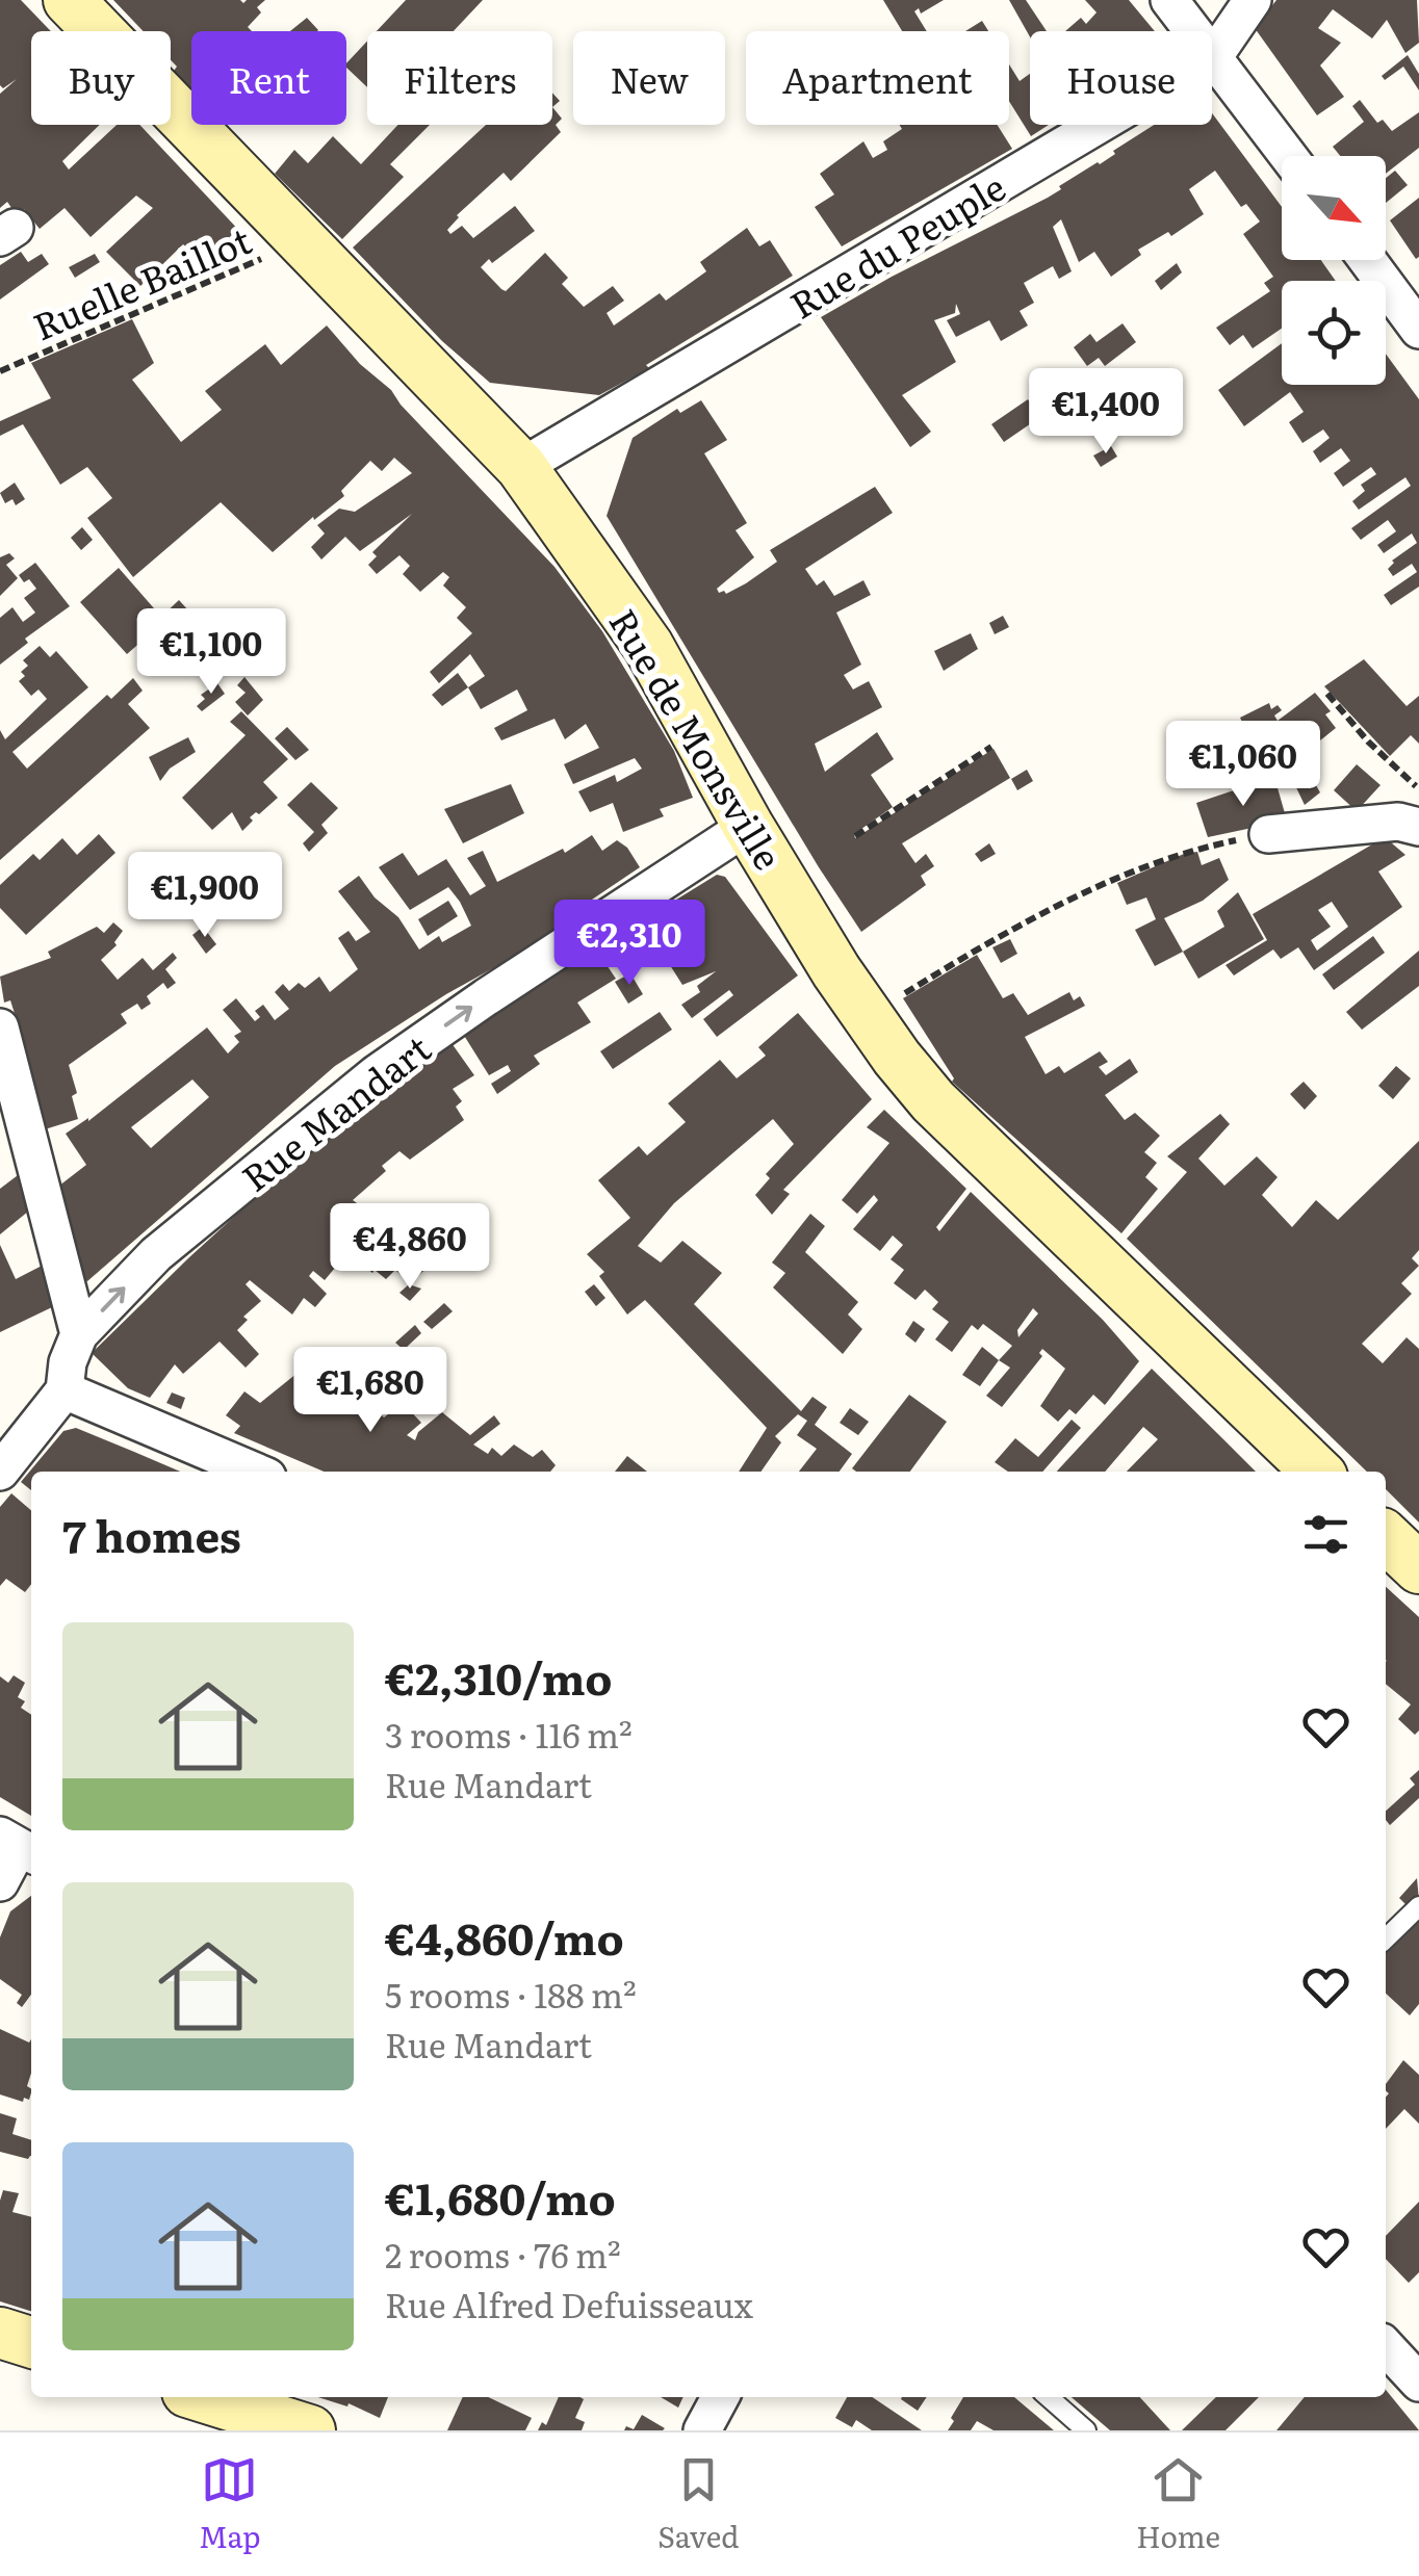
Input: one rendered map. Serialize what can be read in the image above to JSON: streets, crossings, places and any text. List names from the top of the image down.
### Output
{
  "streets": {
    "street": ["Rue du Peuple", "Rue de Monsville", "Rue Mandart"],
    "path": ["Ruelle Baillot"]
  },
  "crossings": [
    ["Rue du Peuple", "Rue de Monsville"],
    ["Ruelle Baillot", "Rue de Monsville"],
    ["Rue de Monsville", "Rue Mandart"]
  ],
  "one_way": ["Rue Mandart"],
  "north": "bottom right",
  "page": {
    "chip": [
      "Buy",
      "Rent",
      "Filters",
      "New",
      "Apartment",
      "House"
    ],
    "price": [
      "€1,400",
      "€1,100",
      "€1,060",
      "€1,900",
      "€2,310",
      "€4,860",
      "€1,680"
    ],
    "heading": "7 homes",
    "list": [
      {
        "name": "€2,310/mo",
        "note": "3 rooms · 116 m² · Rue Mandart"
      },
      {
        "name": "€4,860/mo",
        "note": "5 rooms · 188 m² · Rue Mandart"
      },
      {
        "name": "€1,680/mo",
        "note": "2 rooms · 76 m² · Rue Alfred Defuisseaux"
      }
    ],
    "tabs": ["Map", "Saved", "Home"]
  }
}
